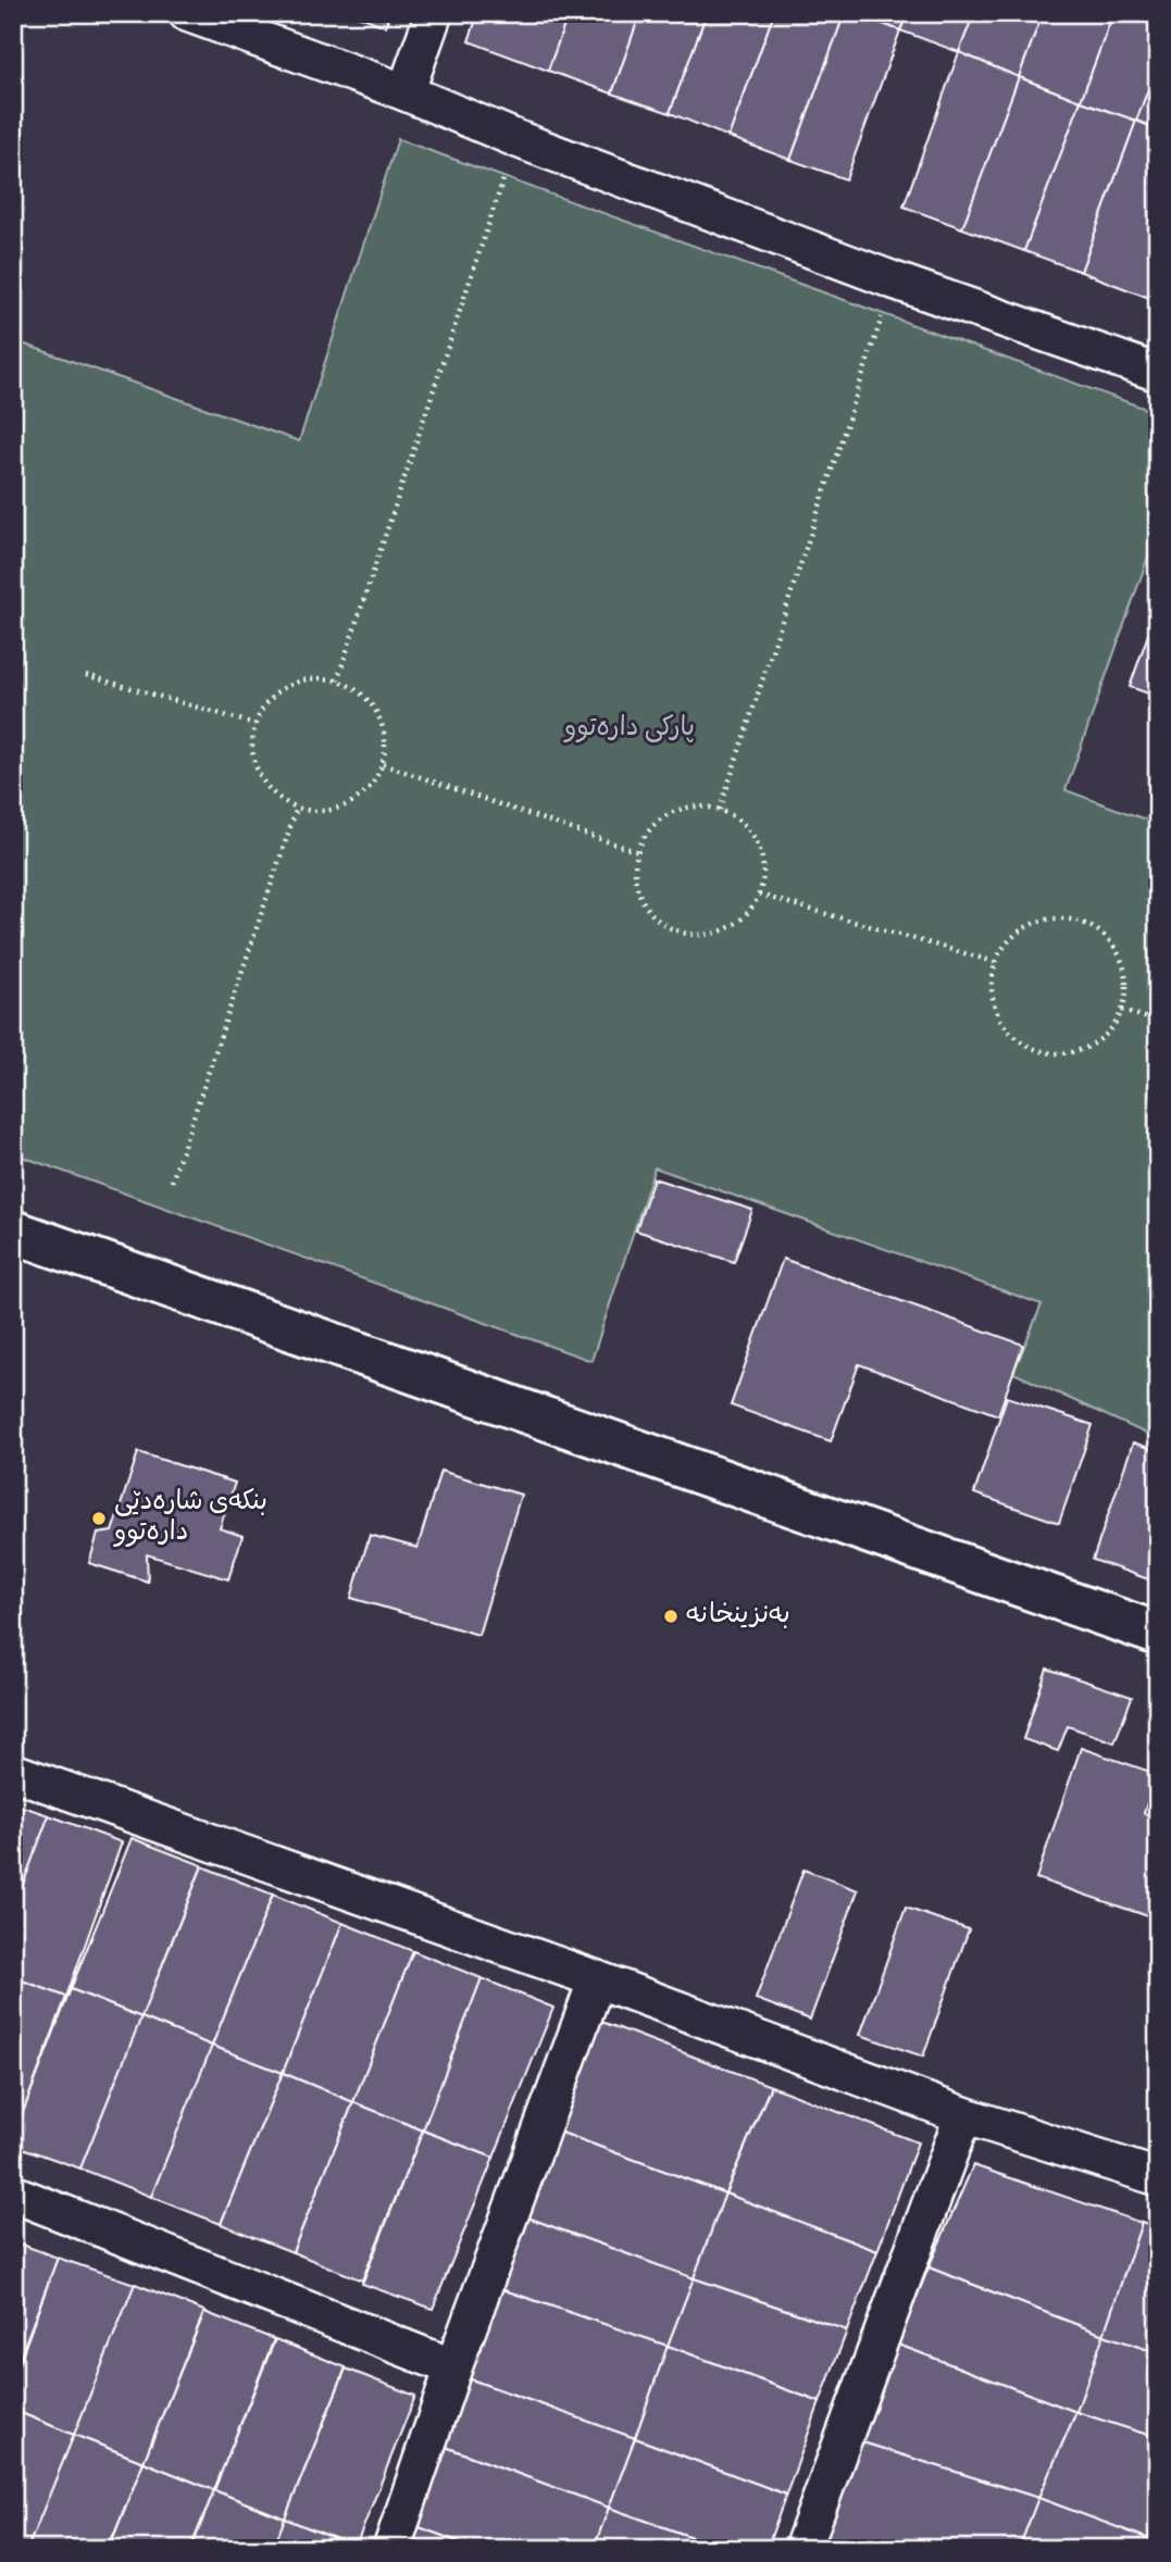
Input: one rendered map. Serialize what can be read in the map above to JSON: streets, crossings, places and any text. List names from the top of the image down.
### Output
{
  "parks": ["پارکی دارەتوو"],
  "places": ["بنکەی شارەدێی دارەتوو", "بەنزینخانە"]
}
